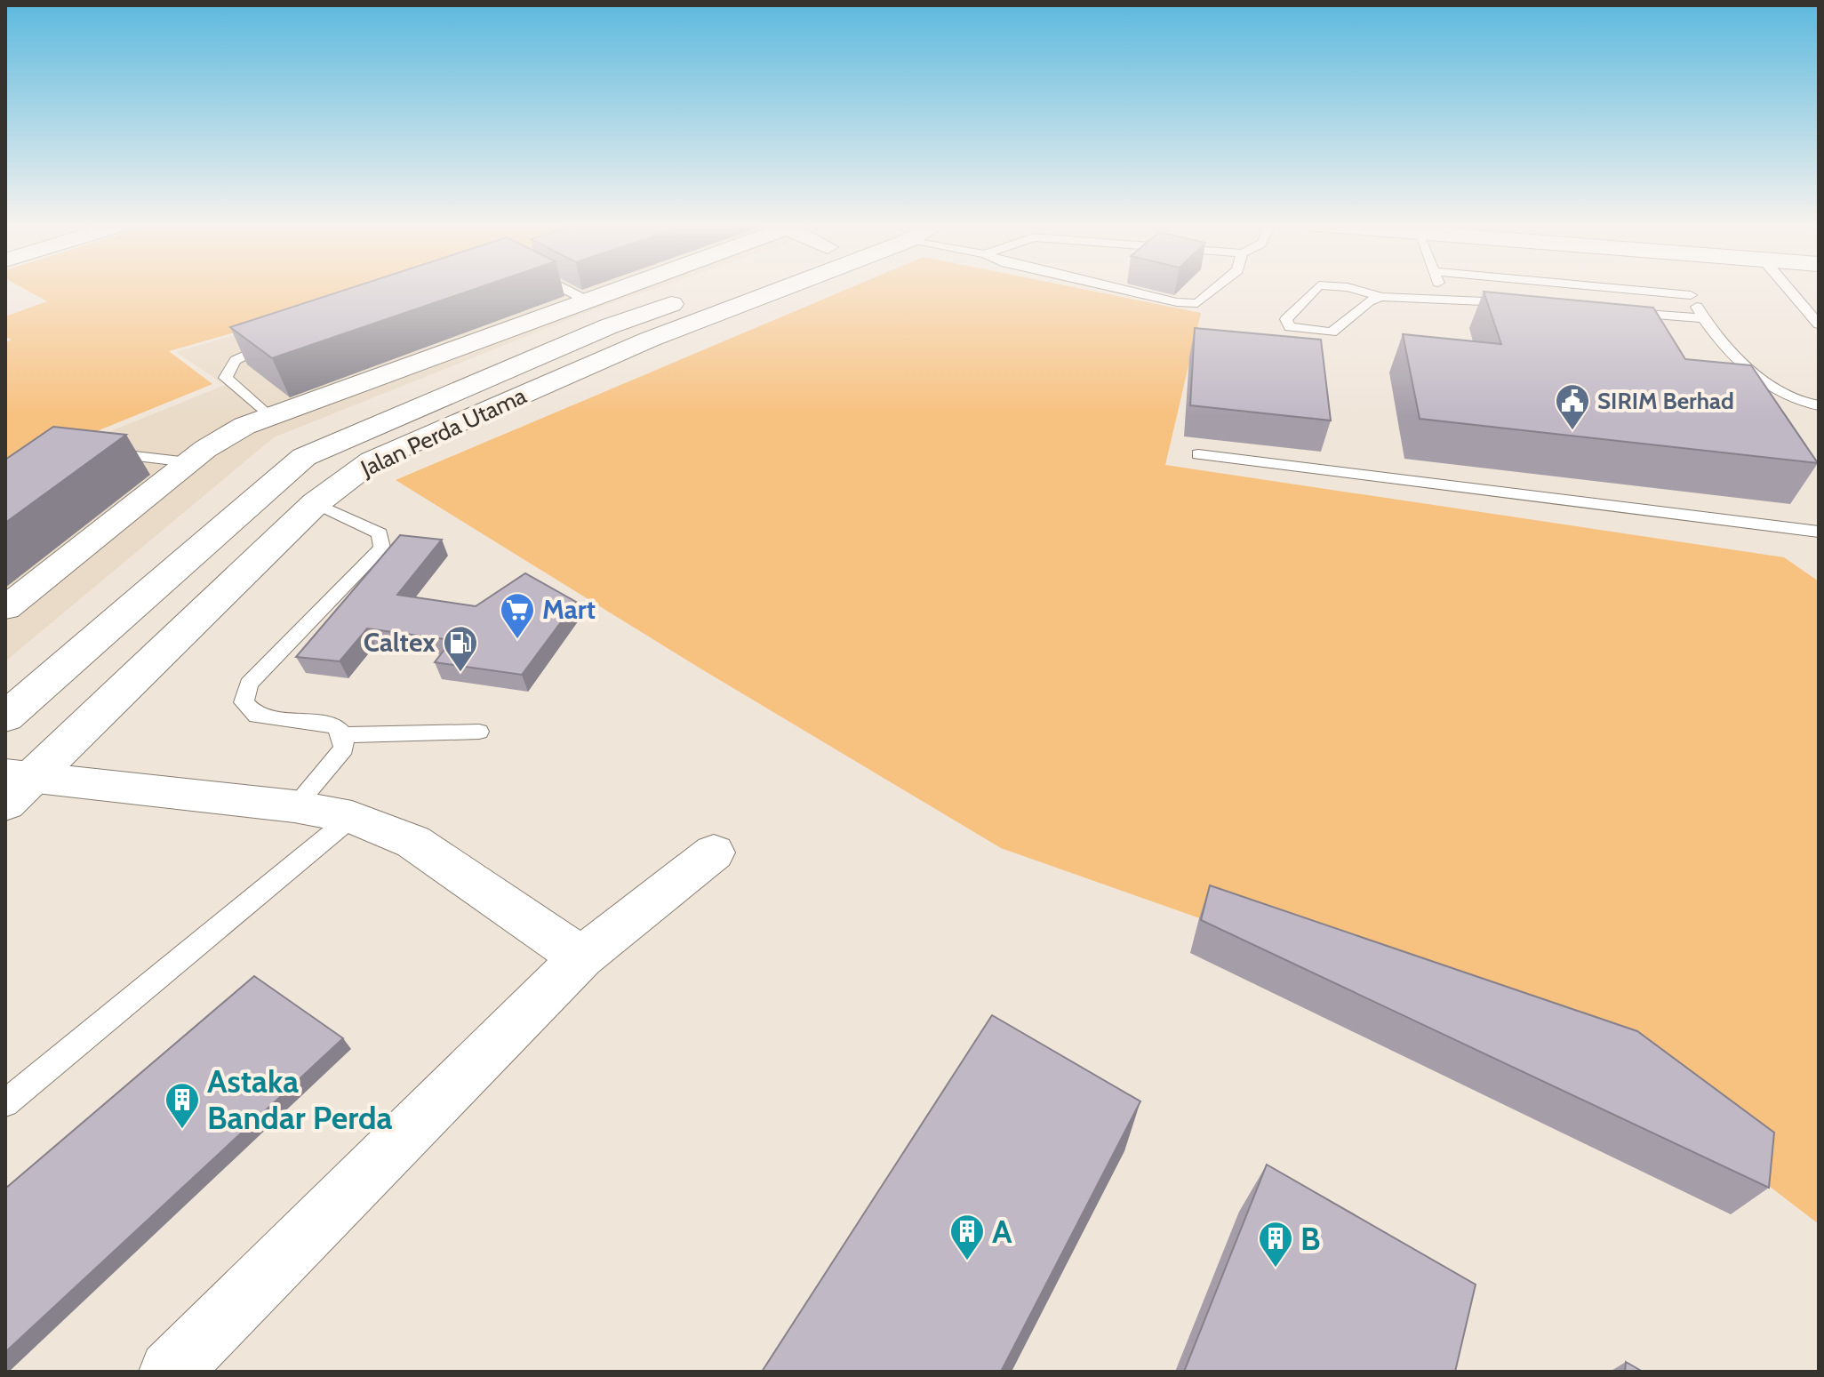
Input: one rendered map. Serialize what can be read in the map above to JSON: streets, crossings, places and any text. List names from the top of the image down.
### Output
{
  "streets": {
    "street": ["Jalan Perda Utama"]
  },
  "places": {
    "public building": ["SIRIM Berhad"],
    "supermarket": ["Mart"],
    "fuel station": ["Caltex"],
    "building": ["Astaka Bandar Perda", "A", "B"]
  }
}
